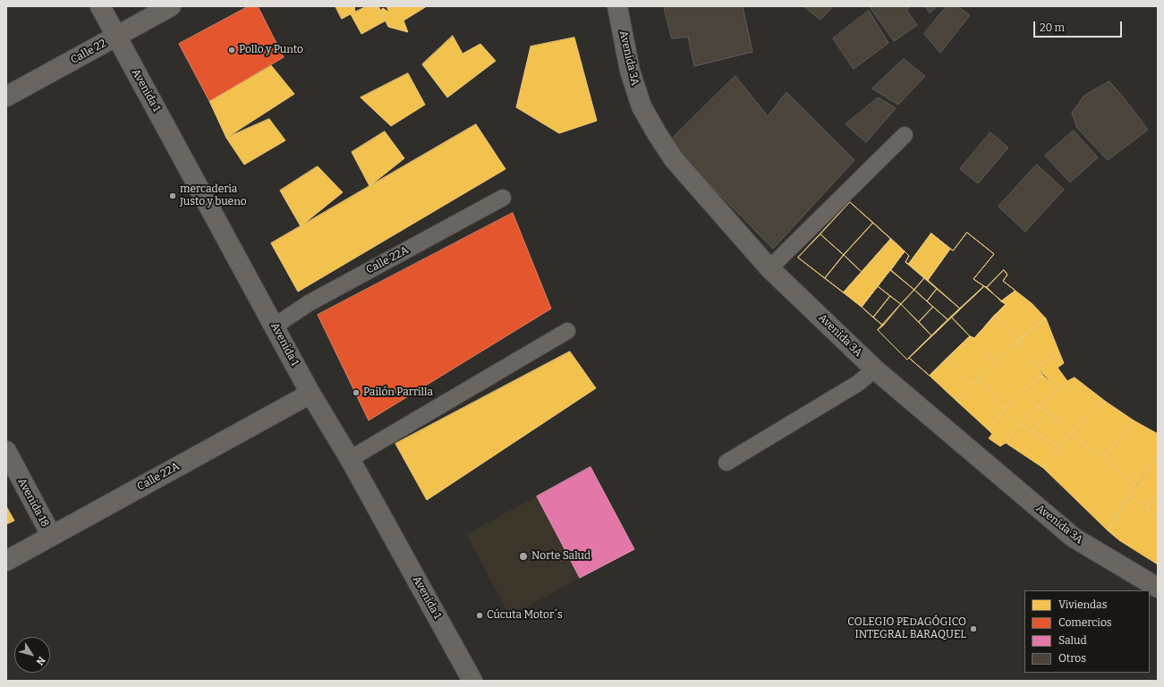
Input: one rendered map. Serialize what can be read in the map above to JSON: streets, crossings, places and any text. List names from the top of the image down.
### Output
{
  "streets": {
    "street": [
      "Calle 22",
      "Avenida 3A",
      "Avenida 1",
      "Calle 22A",
      "Avenida 18"
    ]
  },
  "crossings": [
    ["Calle 22", "Avenida 1"],
    ["Avenida 1", "Calle 22A"],
    ["Calle 22A", "Avenida 18"]
  ],
  "places": [
    "Pollo y Punto",
    "mercaderia Justo y bueno",
    "Pailón Parrilla",
    "Norte Salud",
    "Cúcuta Motor´s",
    "COLEGIO PEDAGÓGICO INTEGRAL BARAQUEL"
  ],
  "legend": [
    "Viviendas",
    "Comercios",
    "Salud",
    "Otros"
  ],
  "scale_bar": "20 m",
  "north": "bottom right"
}
